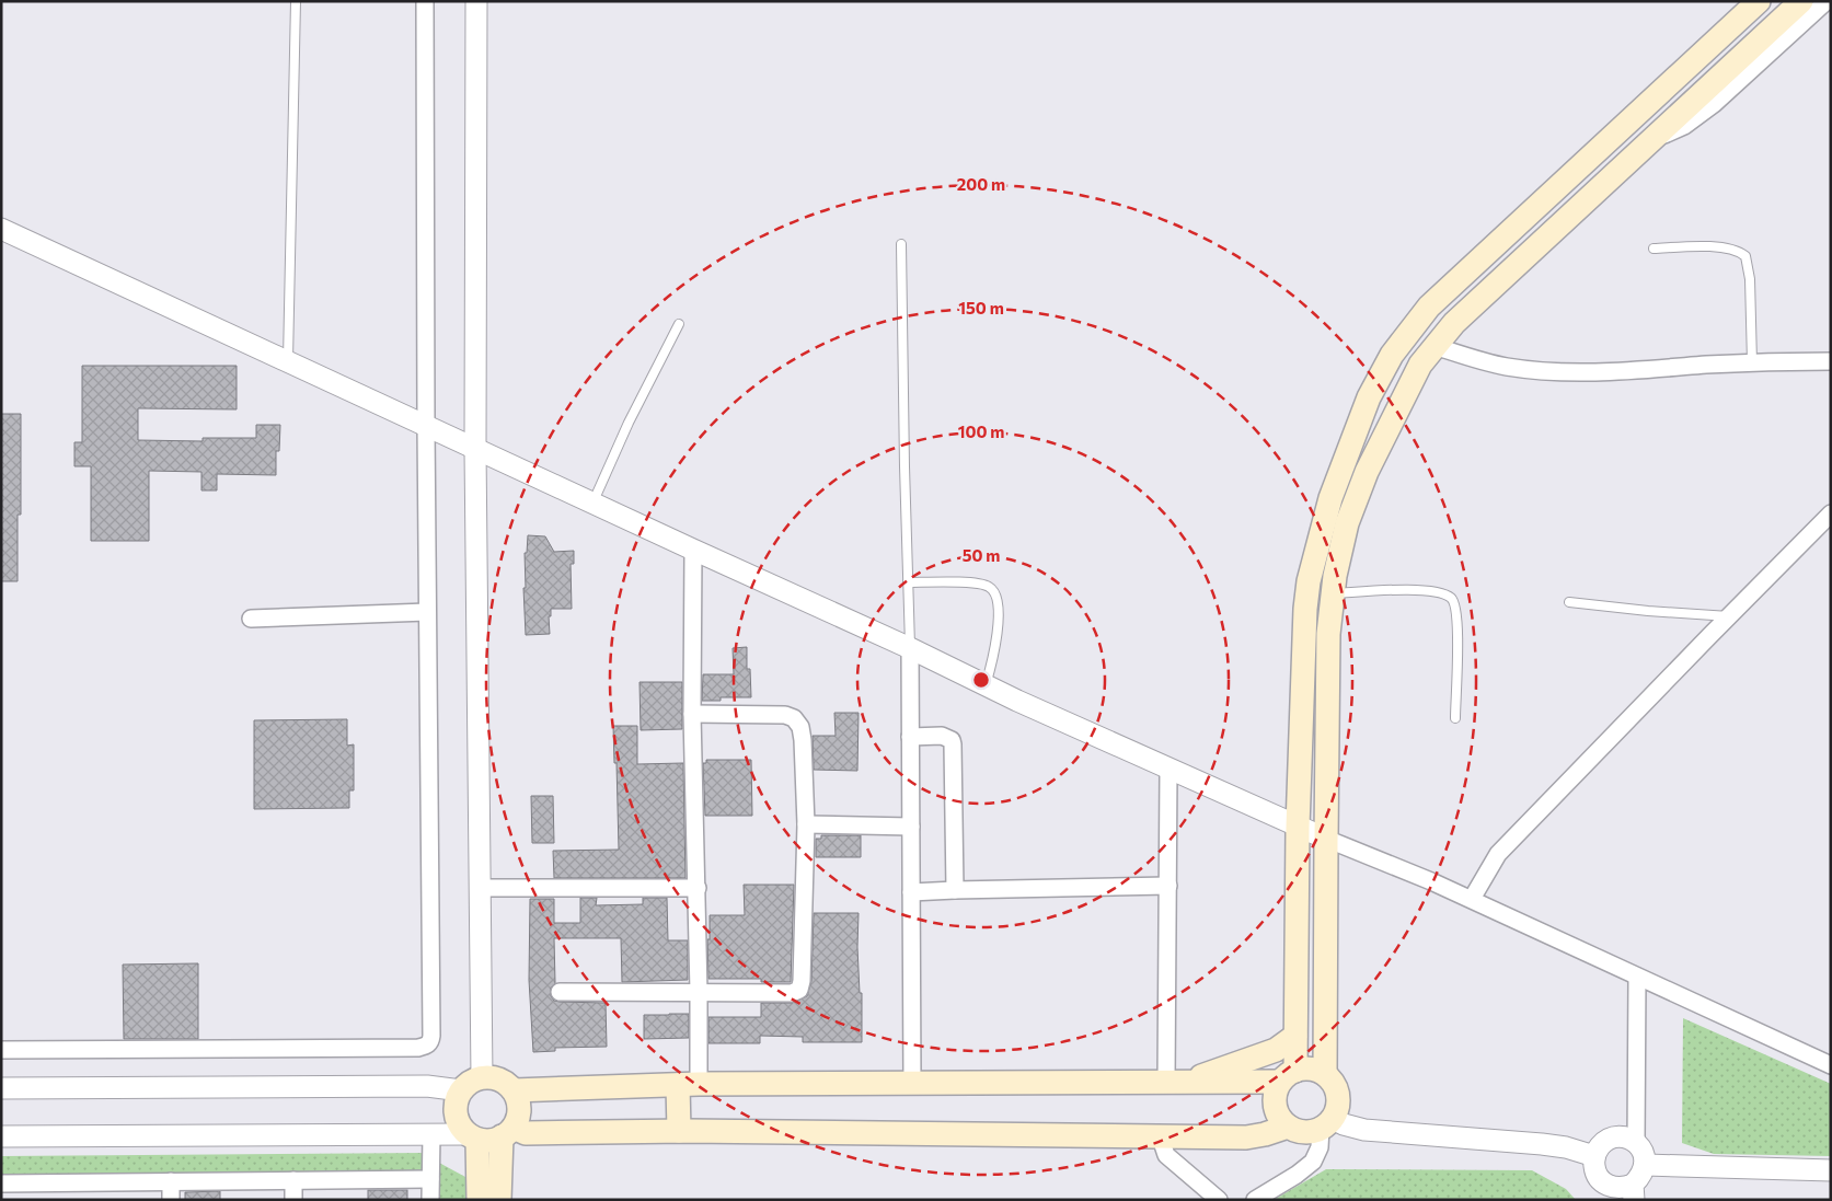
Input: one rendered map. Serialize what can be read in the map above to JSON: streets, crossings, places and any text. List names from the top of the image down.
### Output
{
  "rings": [
    "200 m",
    "150 m",
    "100 m",
    "50 m"
  ]
}
